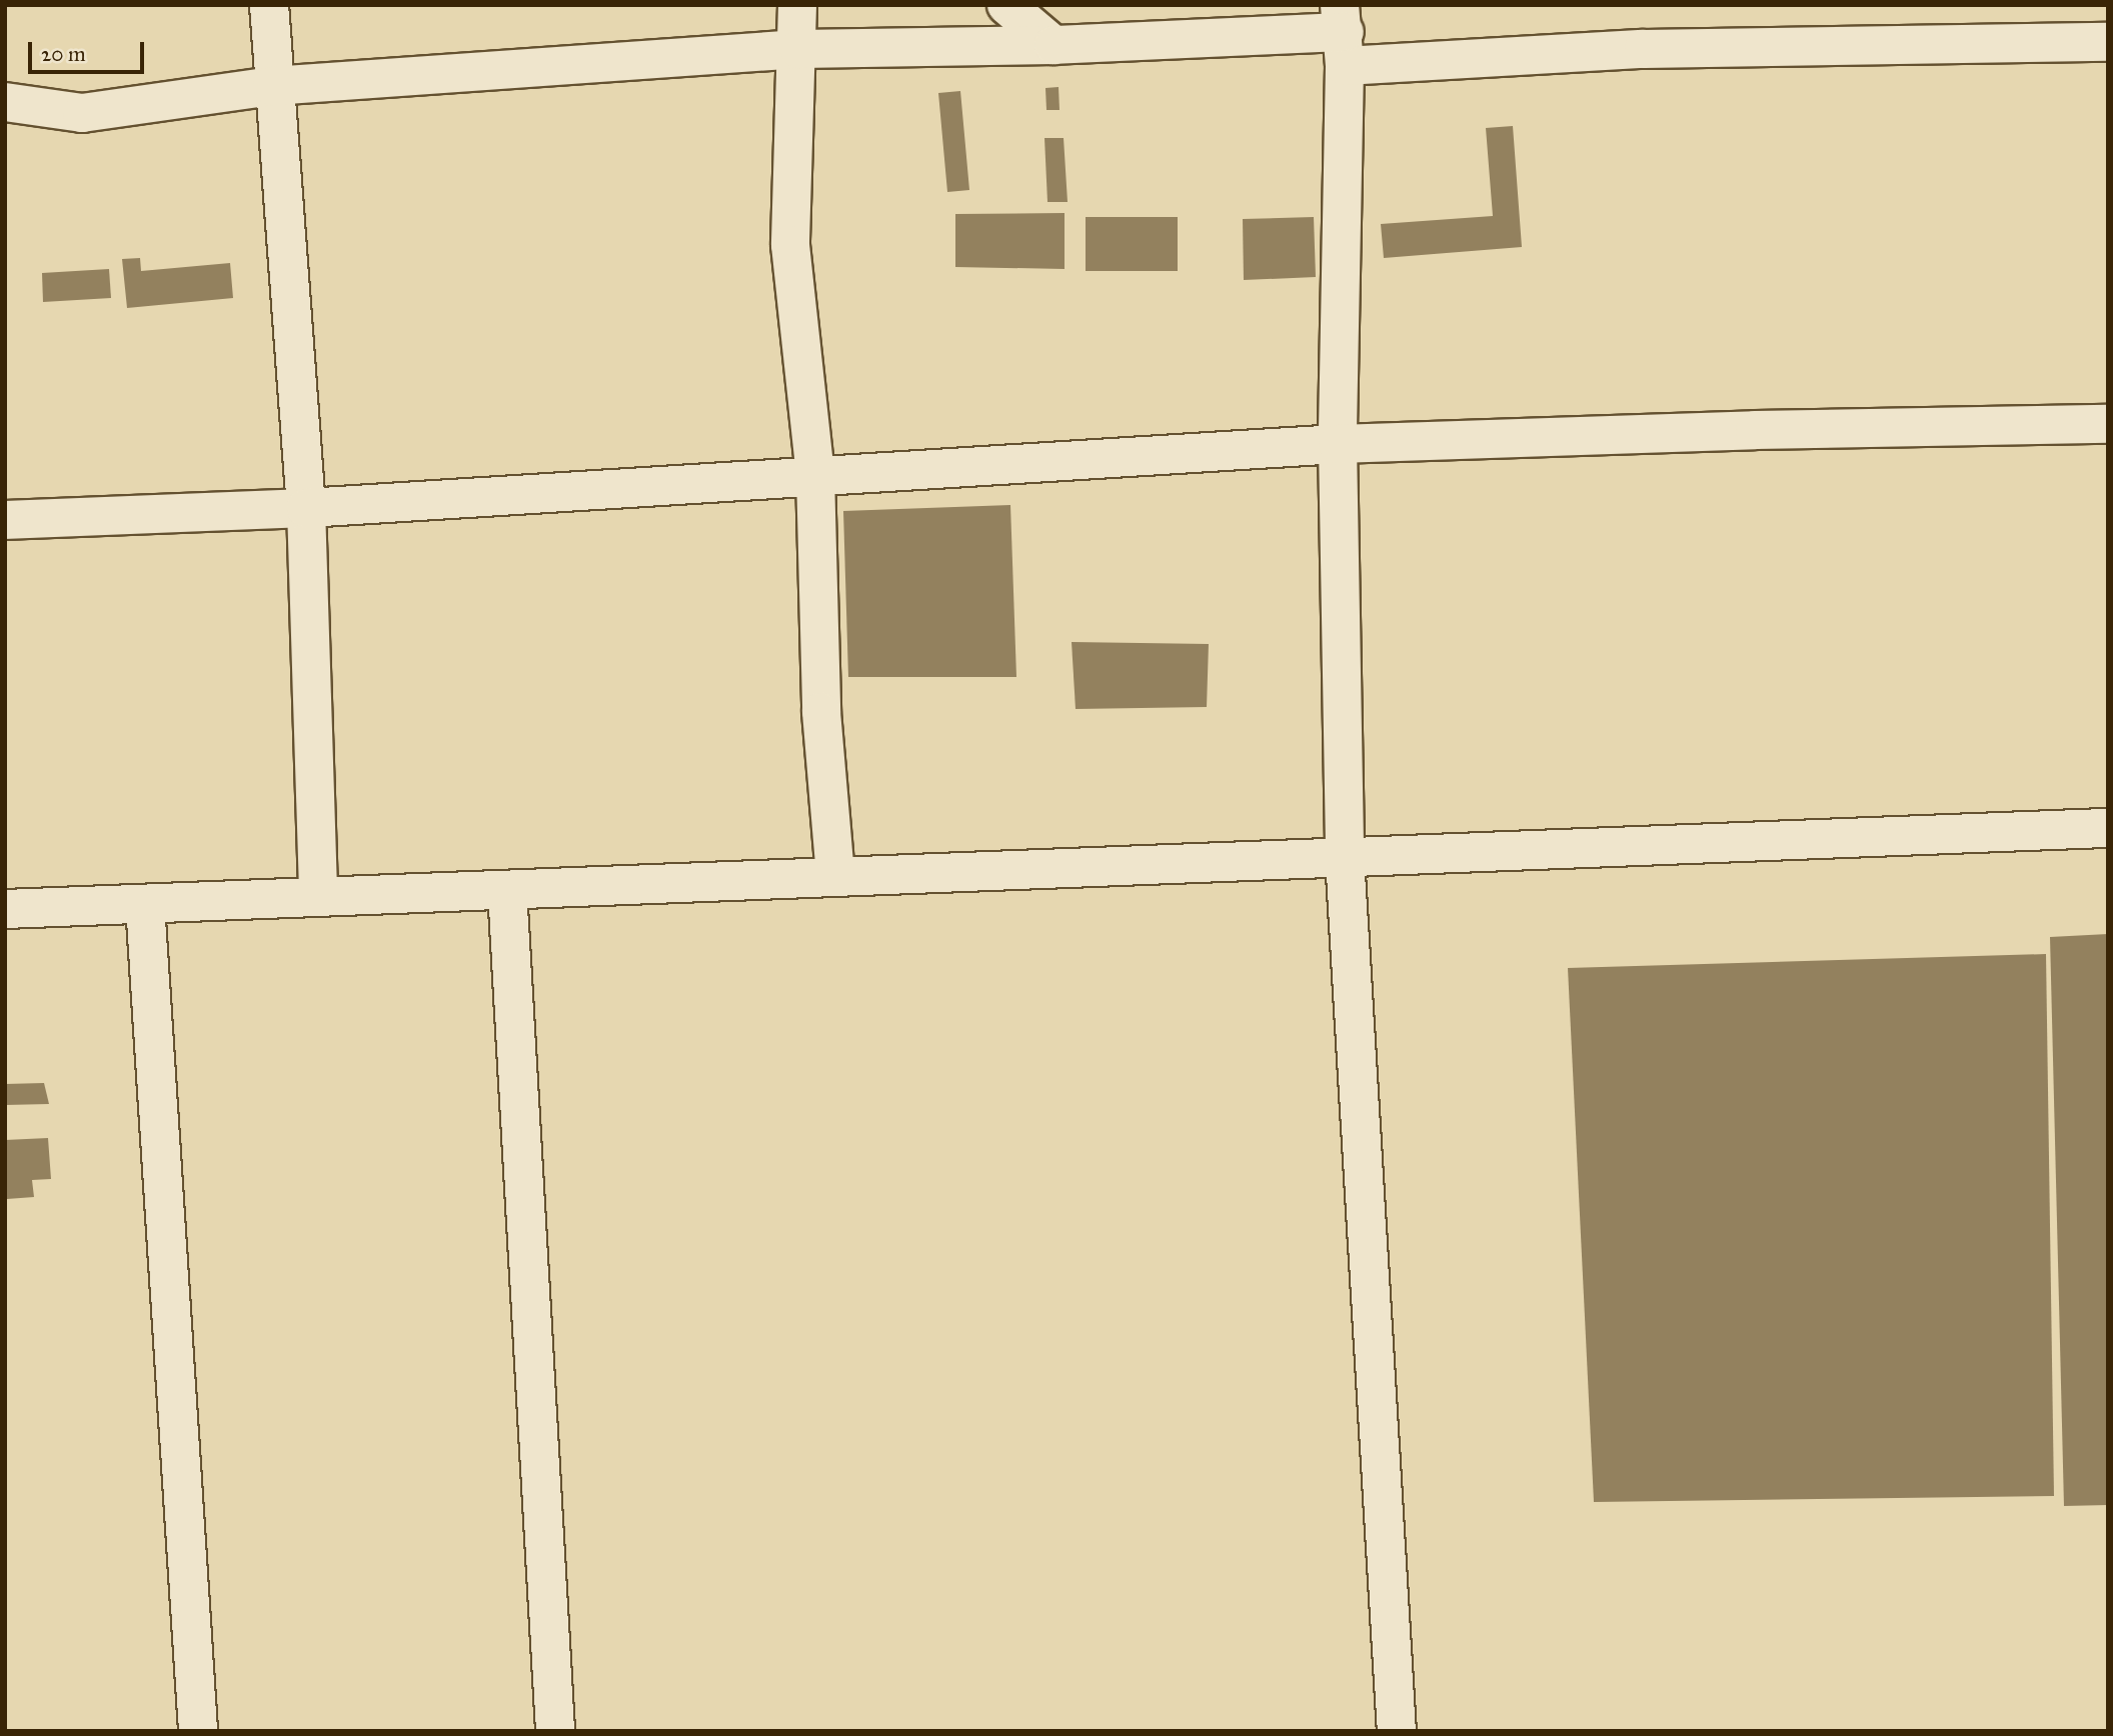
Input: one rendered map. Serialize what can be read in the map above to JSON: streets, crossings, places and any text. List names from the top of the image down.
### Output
{
  "scale_bar": "20 m"
}
